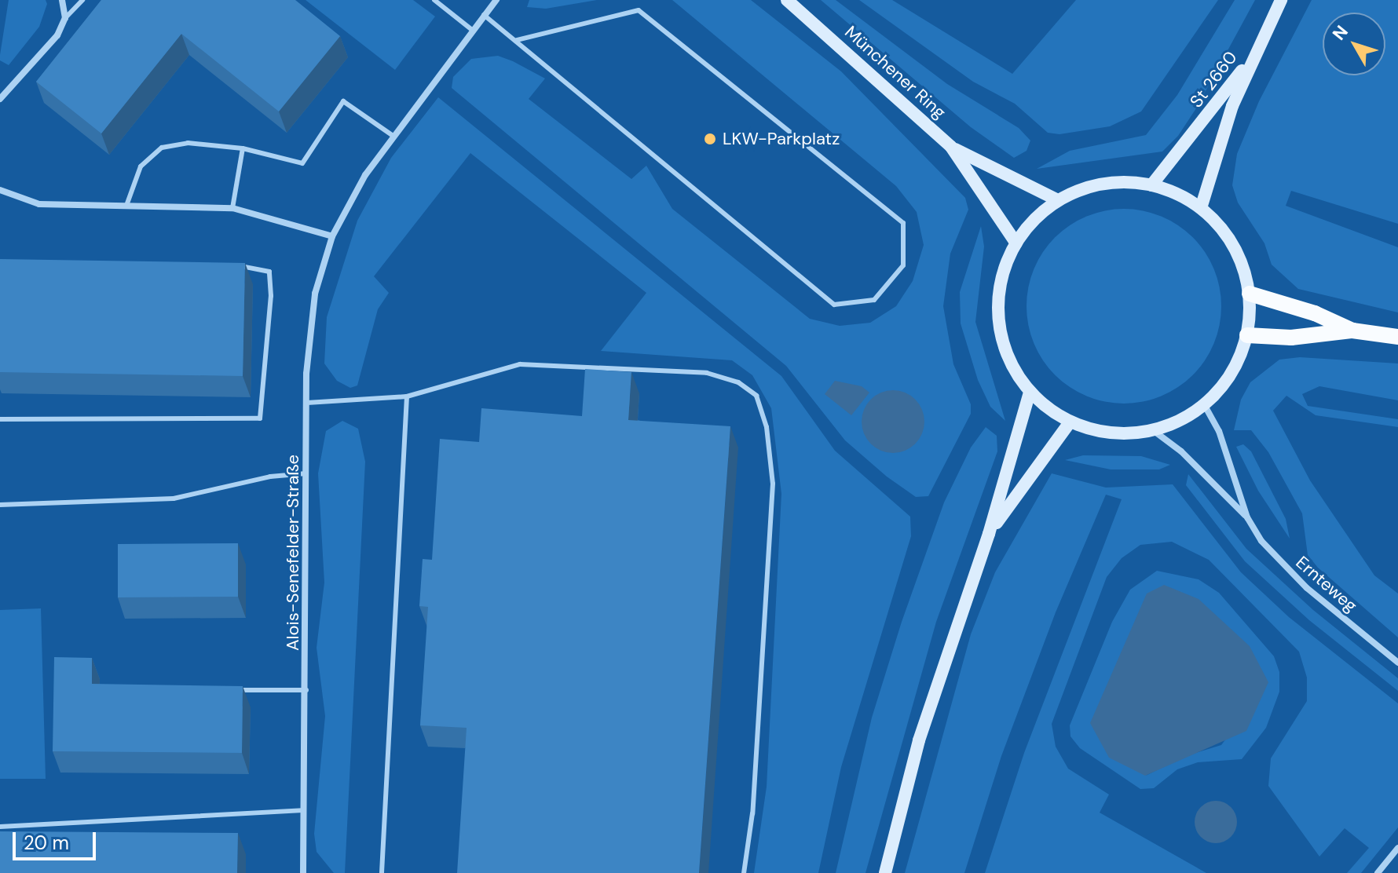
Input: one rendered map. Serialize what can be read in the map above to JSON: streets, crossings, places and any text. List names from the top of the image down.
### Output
{
  "streets": {
    "main road": ["Münchener Ring", "St 2660"],
    "street": ["Alois-Senefelder-Straße", "Ernteweg"]
  },
  "places": ["LKW-Parkplatz"],
  "scale_bar": "20 m",
  "north": "top left"
}
